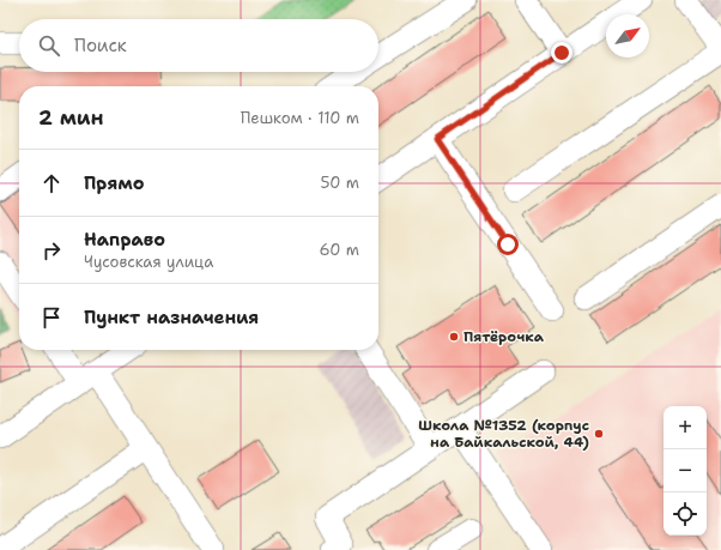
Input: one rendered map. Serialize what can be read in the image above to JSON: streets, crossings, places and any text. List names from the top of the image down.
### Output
{
  "places": ["Пятёрочка", "Школа №1352 (корпус на Байкальской, 44)"],
  "north": "top right",
  "page": {
    "search": "Поиск",
    "heading": ["2 мин", "Пешком · 110 m"],
    "list": [
      ["Прямо", "50 m"],
      ["Направо", "Чусовская улица", "60 m"],
      "Пункт назначения"
    ],
    "map_buttons": ["+", "−"]
  }
}
